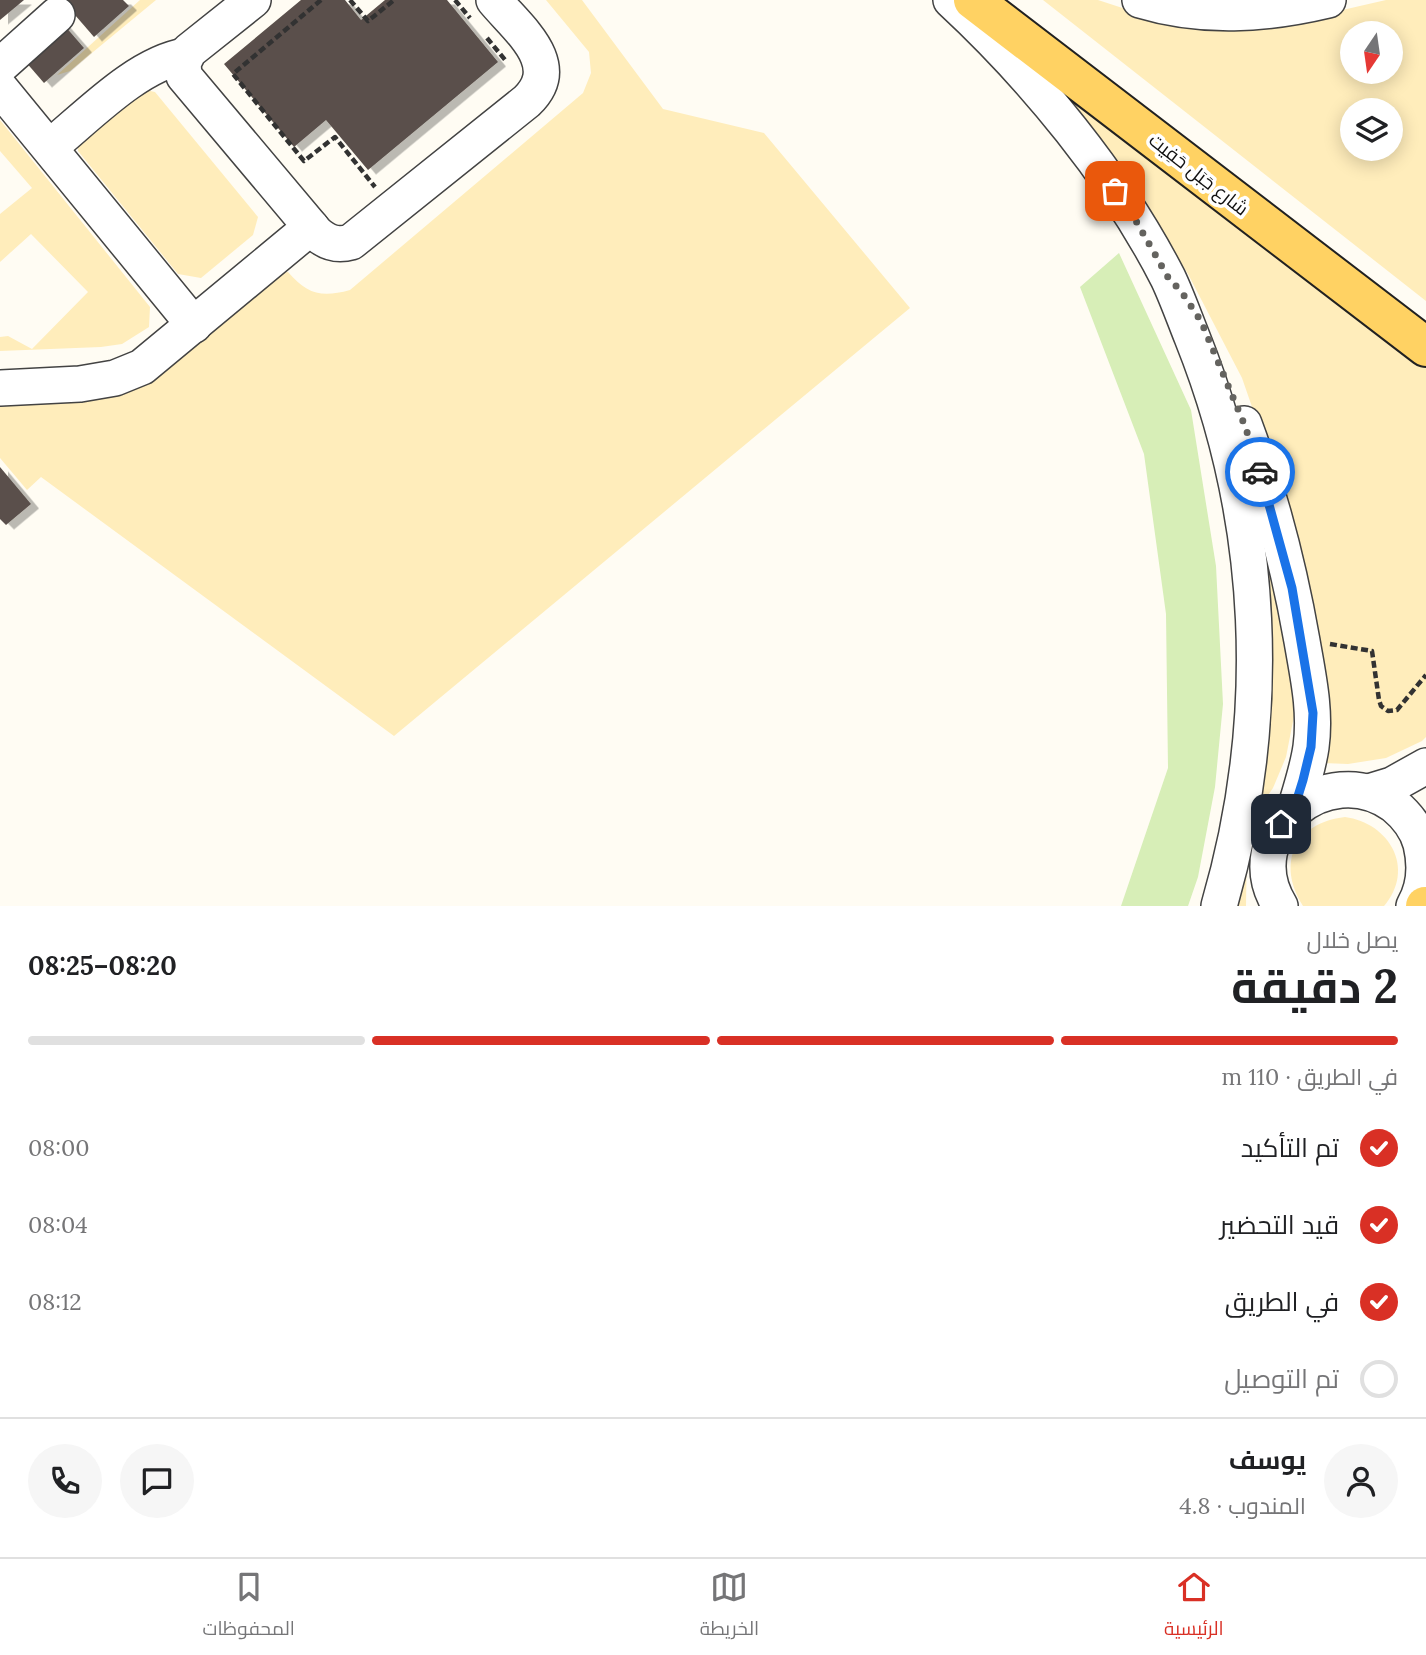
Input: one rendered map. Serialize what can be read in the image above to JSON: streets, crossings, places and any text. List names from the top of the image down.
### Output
{
  "streets": {
    "main road": ["شارع جَبَل حَفِيت"]
  },
  "north": "bottom",
  "page": {
    "heading": ["2 دقيقة", "يصل خلال", "08:20–08:25"],
    "panel": ["يوسف", "المندوب · 4.8"],
    "bar": "في الطريق · 110 m",
    "list": [
      ["تم التأكيد", "08:00"],
      ["قيد التحضير", "08:04"],
      ["في الطريق", "08:12"],
      "تم التوصيل"
    ],
    "tabs": ["الرئيسية", "الخريطة", "المحفوظات"]
  }
}
